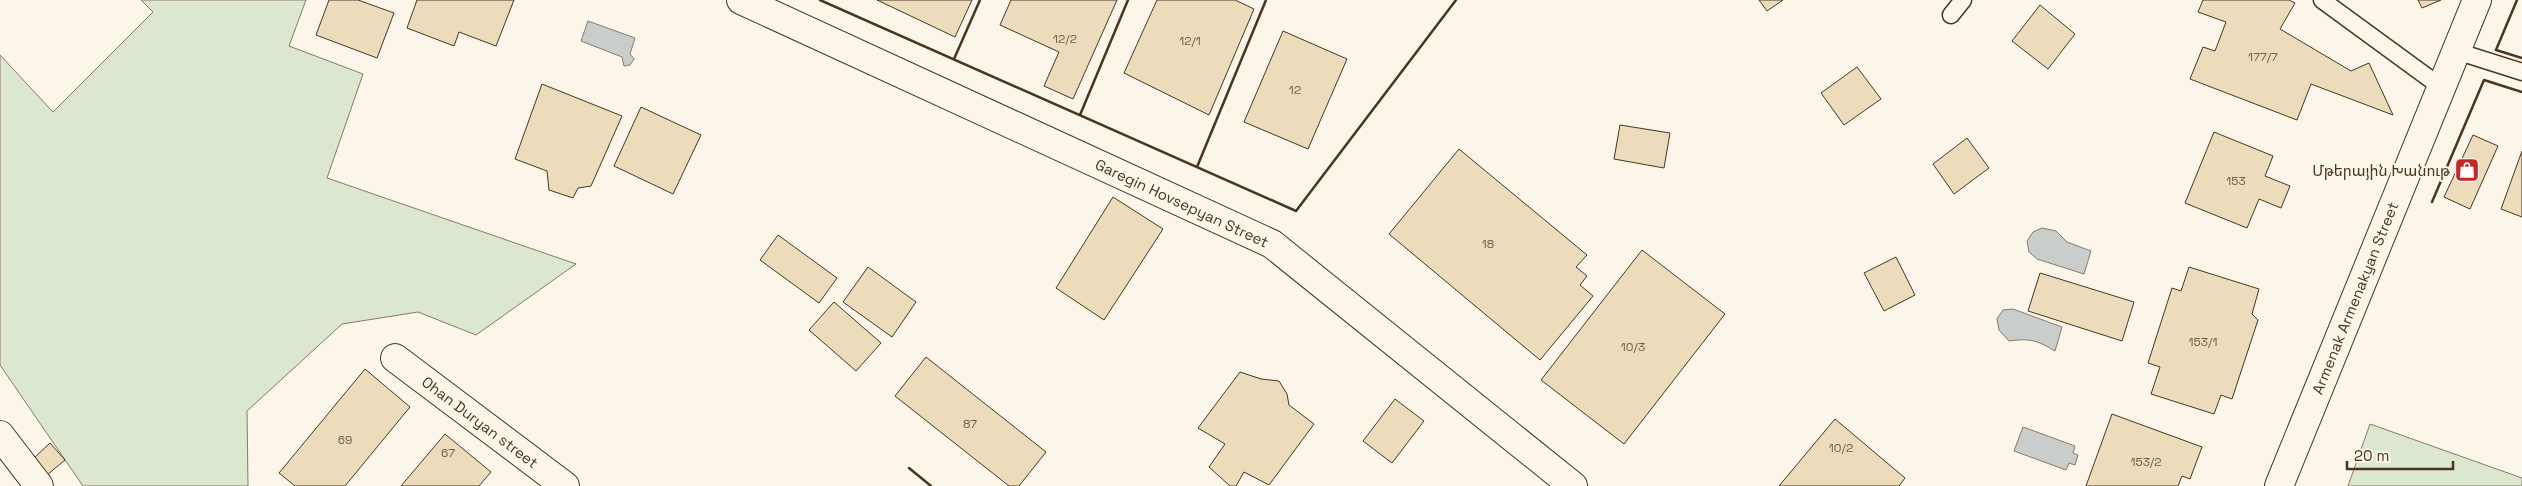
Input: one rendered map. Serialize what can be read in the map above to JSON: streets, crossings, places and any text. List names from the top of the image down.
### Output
{
  "streets": {
    "main road": ["Garegin Hovsepyan Street", "Armenak Armenakyan Street", "Ohan Duryan street"]
  },
  "places": {
    "shop": ["Մթերային Խանութ"]
  },
  "house_numbers": [
    "12/2",
    "12/1",
    "177/7",
    "12",
    "153",
    "18",
    "153/1",
    "10/3",
    "87",
    "69",
    "10/2",
    "67",
    "153/2"
  ],
  "scale_bar": "20 m"
}
